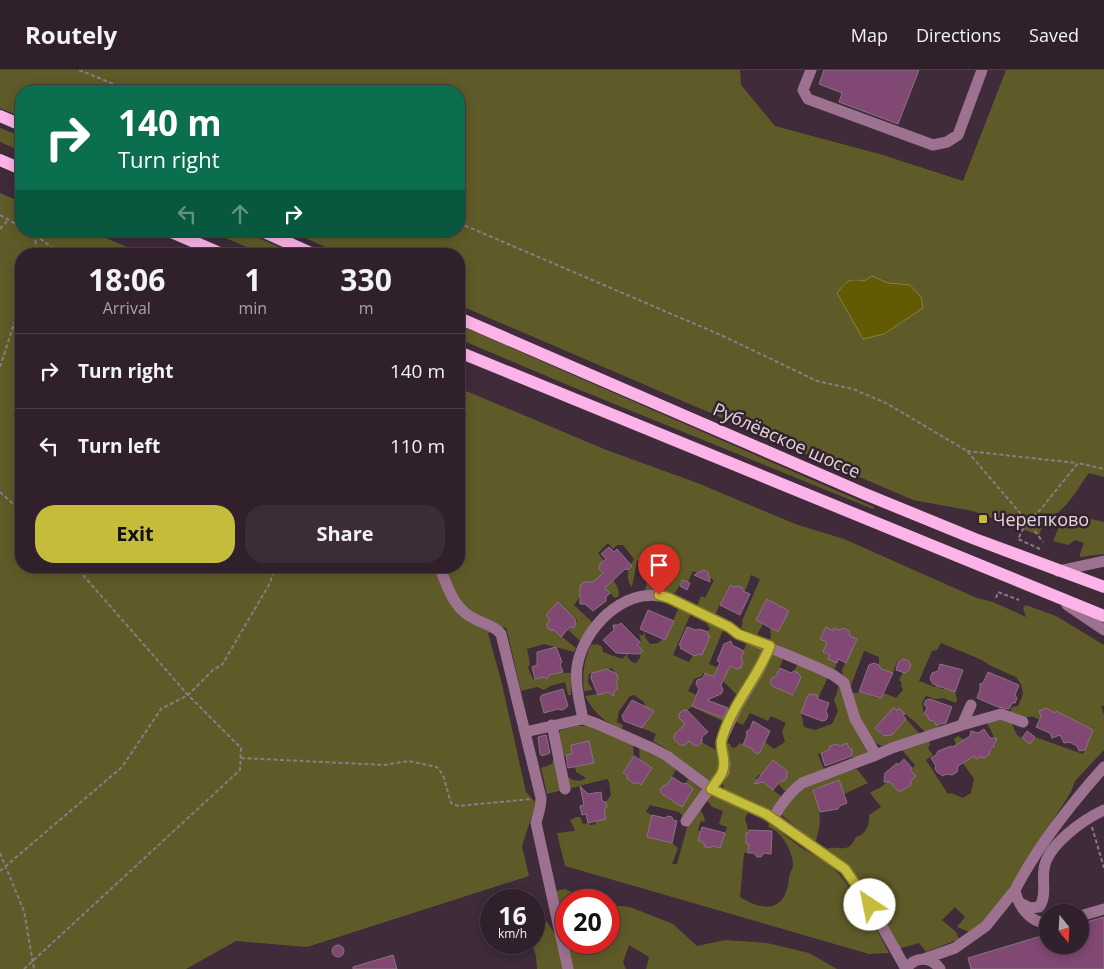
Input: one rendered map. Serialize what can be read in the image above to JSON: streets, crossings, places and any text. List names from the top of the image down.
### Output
{
  "streets": {
    "main road": ["Рублёвское шоссе"]
  },
  "places": {
    "transit": ["Черепково"]
  },
  "north": "bottom",
  "page": {
    "header": "Routely",
    "nav": ["Map", "Directions", "Saved"],
    "turn": ["140 m", "Turn right"],
    "eta": [
      "18:06",
      "Arrival",
      "1",
      "min",
      "330",
      "m"
    ],
    "list": [
      {
        "name": "Turn right",
        "value": "140 m"
      },
      {
        "name": "Turn left",
        "value": "110 m"
      }
    ],
    "buttons": ["Exit", "Share"],
    "speed": "16 km/h",
    "limit": "20"
  }
}
